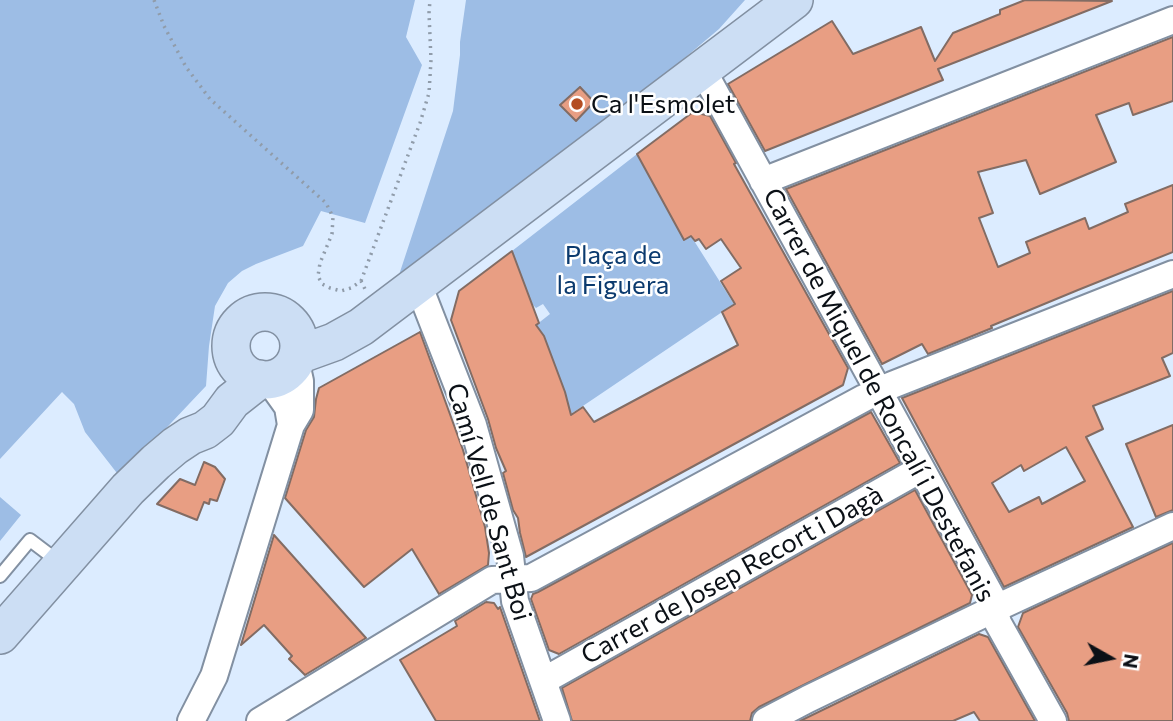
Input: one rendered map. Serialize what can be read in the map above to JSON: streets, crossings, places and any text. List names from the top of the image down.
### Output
{
  "streets": {
    "street": ["Carrer de Miquel de Roncalí i Destefanis", "Camí Vell de Sant Boi", "Carrer de Josep Recort i Dagà"]
  },
  "crossings": [
    ["Carrer de Miquel de Roncalí i Destefanis", "Carrer de Josep Recort i Dagà"],
    ["Camí Vell de Sant Boi", "Carrer de Josep Recort i Dagà"]
  ],
  "parks": ["Plaça de la Figuera"],
  "places": ["Ca l'Esmolet"],
  "north": "right"
}
